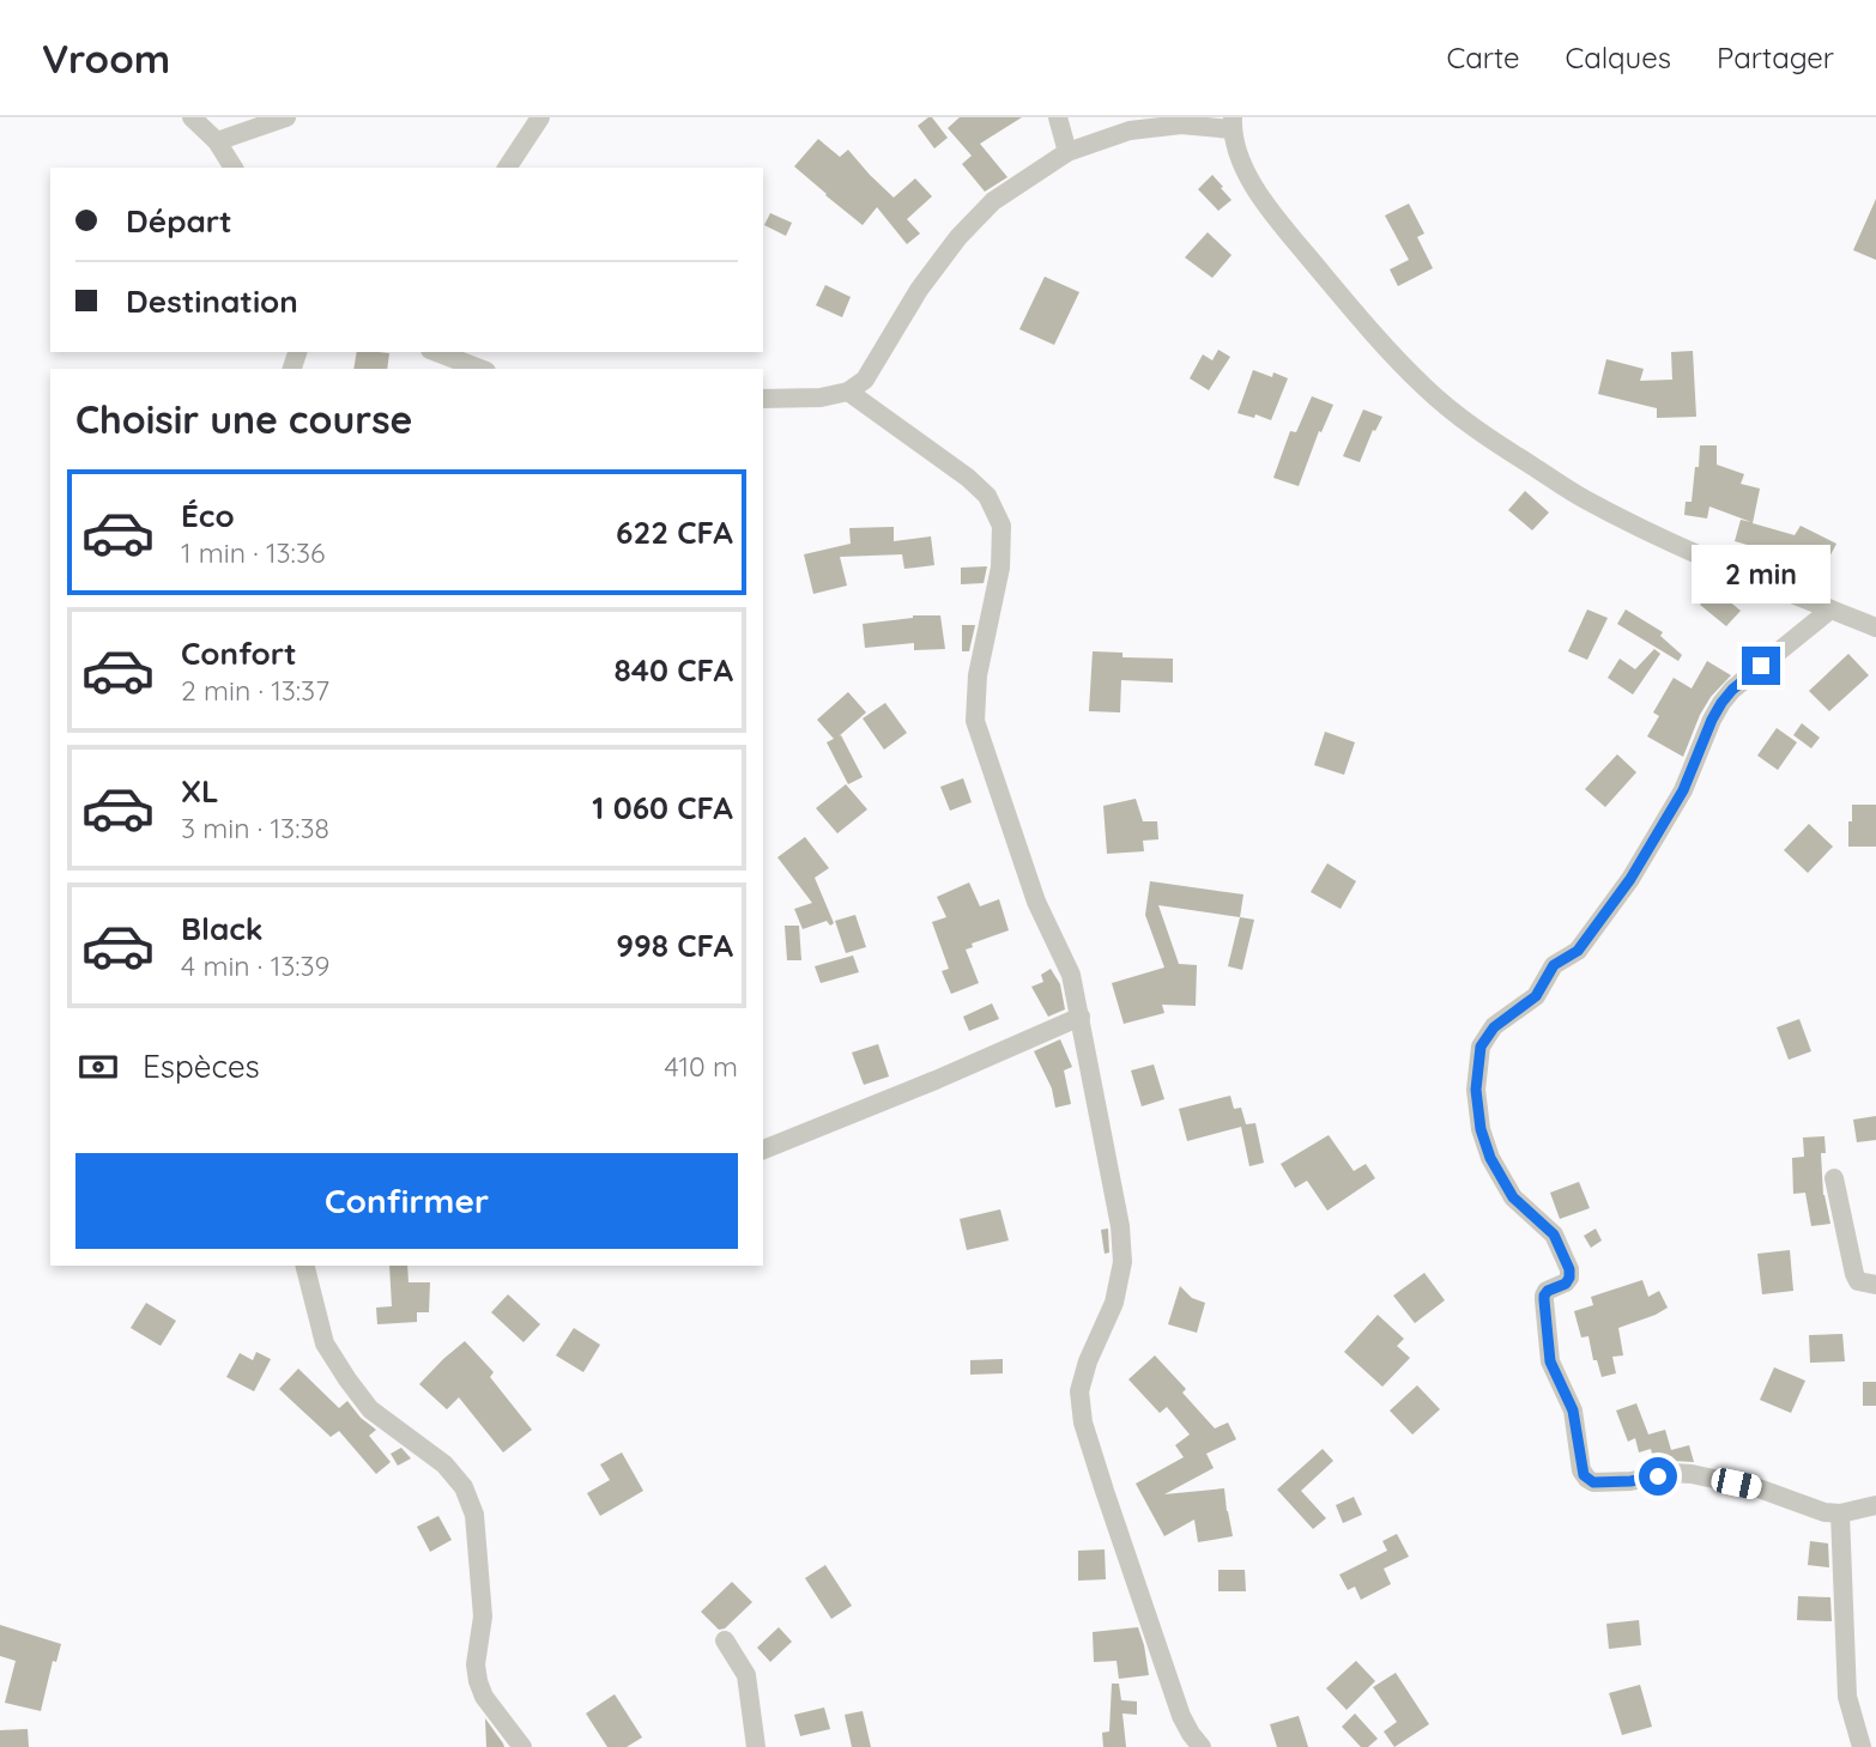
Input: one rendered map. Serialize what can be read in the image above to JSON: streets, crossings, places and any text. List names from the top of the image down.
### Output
{
  "page": {
    "header": "Vroom",
    "nav": ["Carte", "Calques", "Partager"],
    "banner": ["Départ", "Destination"],
    "heading": "Choisir une course",
    "list": [
      {
        "name": "Éco",
        "note": "1 min · 13:36",
        "value": "622 CFA"
      },
      {
        "name": "Confort",
        "note": "2 min · 13:37",
        "value": "840 CFA"
      },
      {
        "name": "XL",
        "note": "3 min · 13:38",
        "value": "1 060 CFA"
      },
      {
        "name": "Black",
        "note": "4 min · 13:39",
        "value": "998 CFA"
      }
    ],
    "bubble": "2 min",
    "pay": ["Espèces", "410 m"],
    "buttons": "Confirmer"
  }
}
